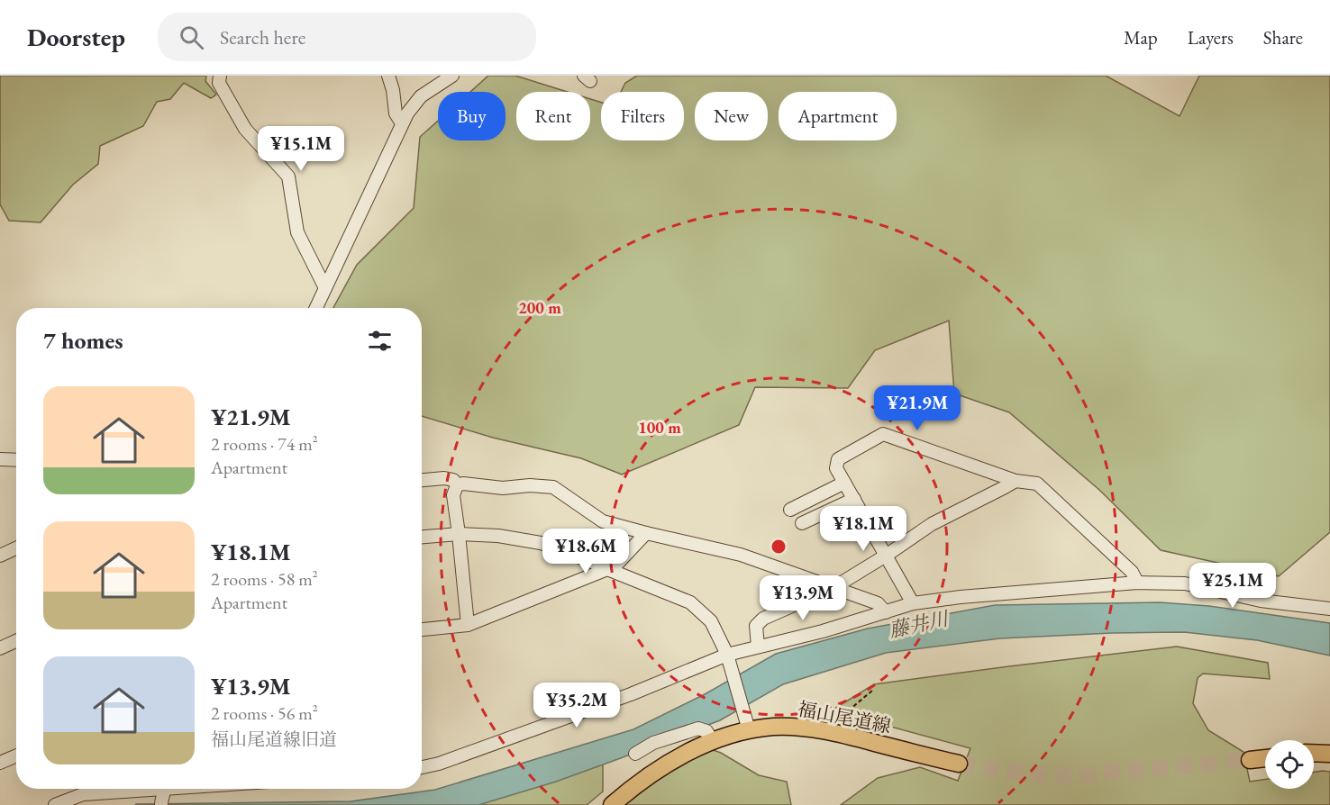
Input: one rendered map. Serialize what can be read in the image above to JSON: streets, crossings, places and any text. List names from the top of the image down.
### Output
{
  "streets": {
    "main road": ["福山尾道線"]
  },
  "water": ["藤井川"],
  "page": {
    "header": "Doorstep",
    "search": "Search here",
    "nav": ["Map", "Layers", "Share"],
    "chip": [
      "Buy",
      "Rent",
      "Filters",
      "New",
      "Apartment"
    ],
    "price": [
      "¥15.1M",
      "¥21.9M",
      "¥18.1M",
      "¥18.6M",
      "¥25.1M",
      "¥13.9M",
      "¥35.2M"
    ],
    "heading": "7 homes",
    "list": [
      {
        "name": "¥21.9M",
        "note": "2 rooms · 74 m² · Apartment"
      },
      {
        "name": "¥18.1M",
        "note": "2 rooms · 58 m² · Apartment"
      },
      {
        "name": "¥13.9M",
        "note": "2 rooms · 56 m² · 福山尾道線旧道"
      }
    ]
  },
  "rings": ["200 m", "100 m"]
}
